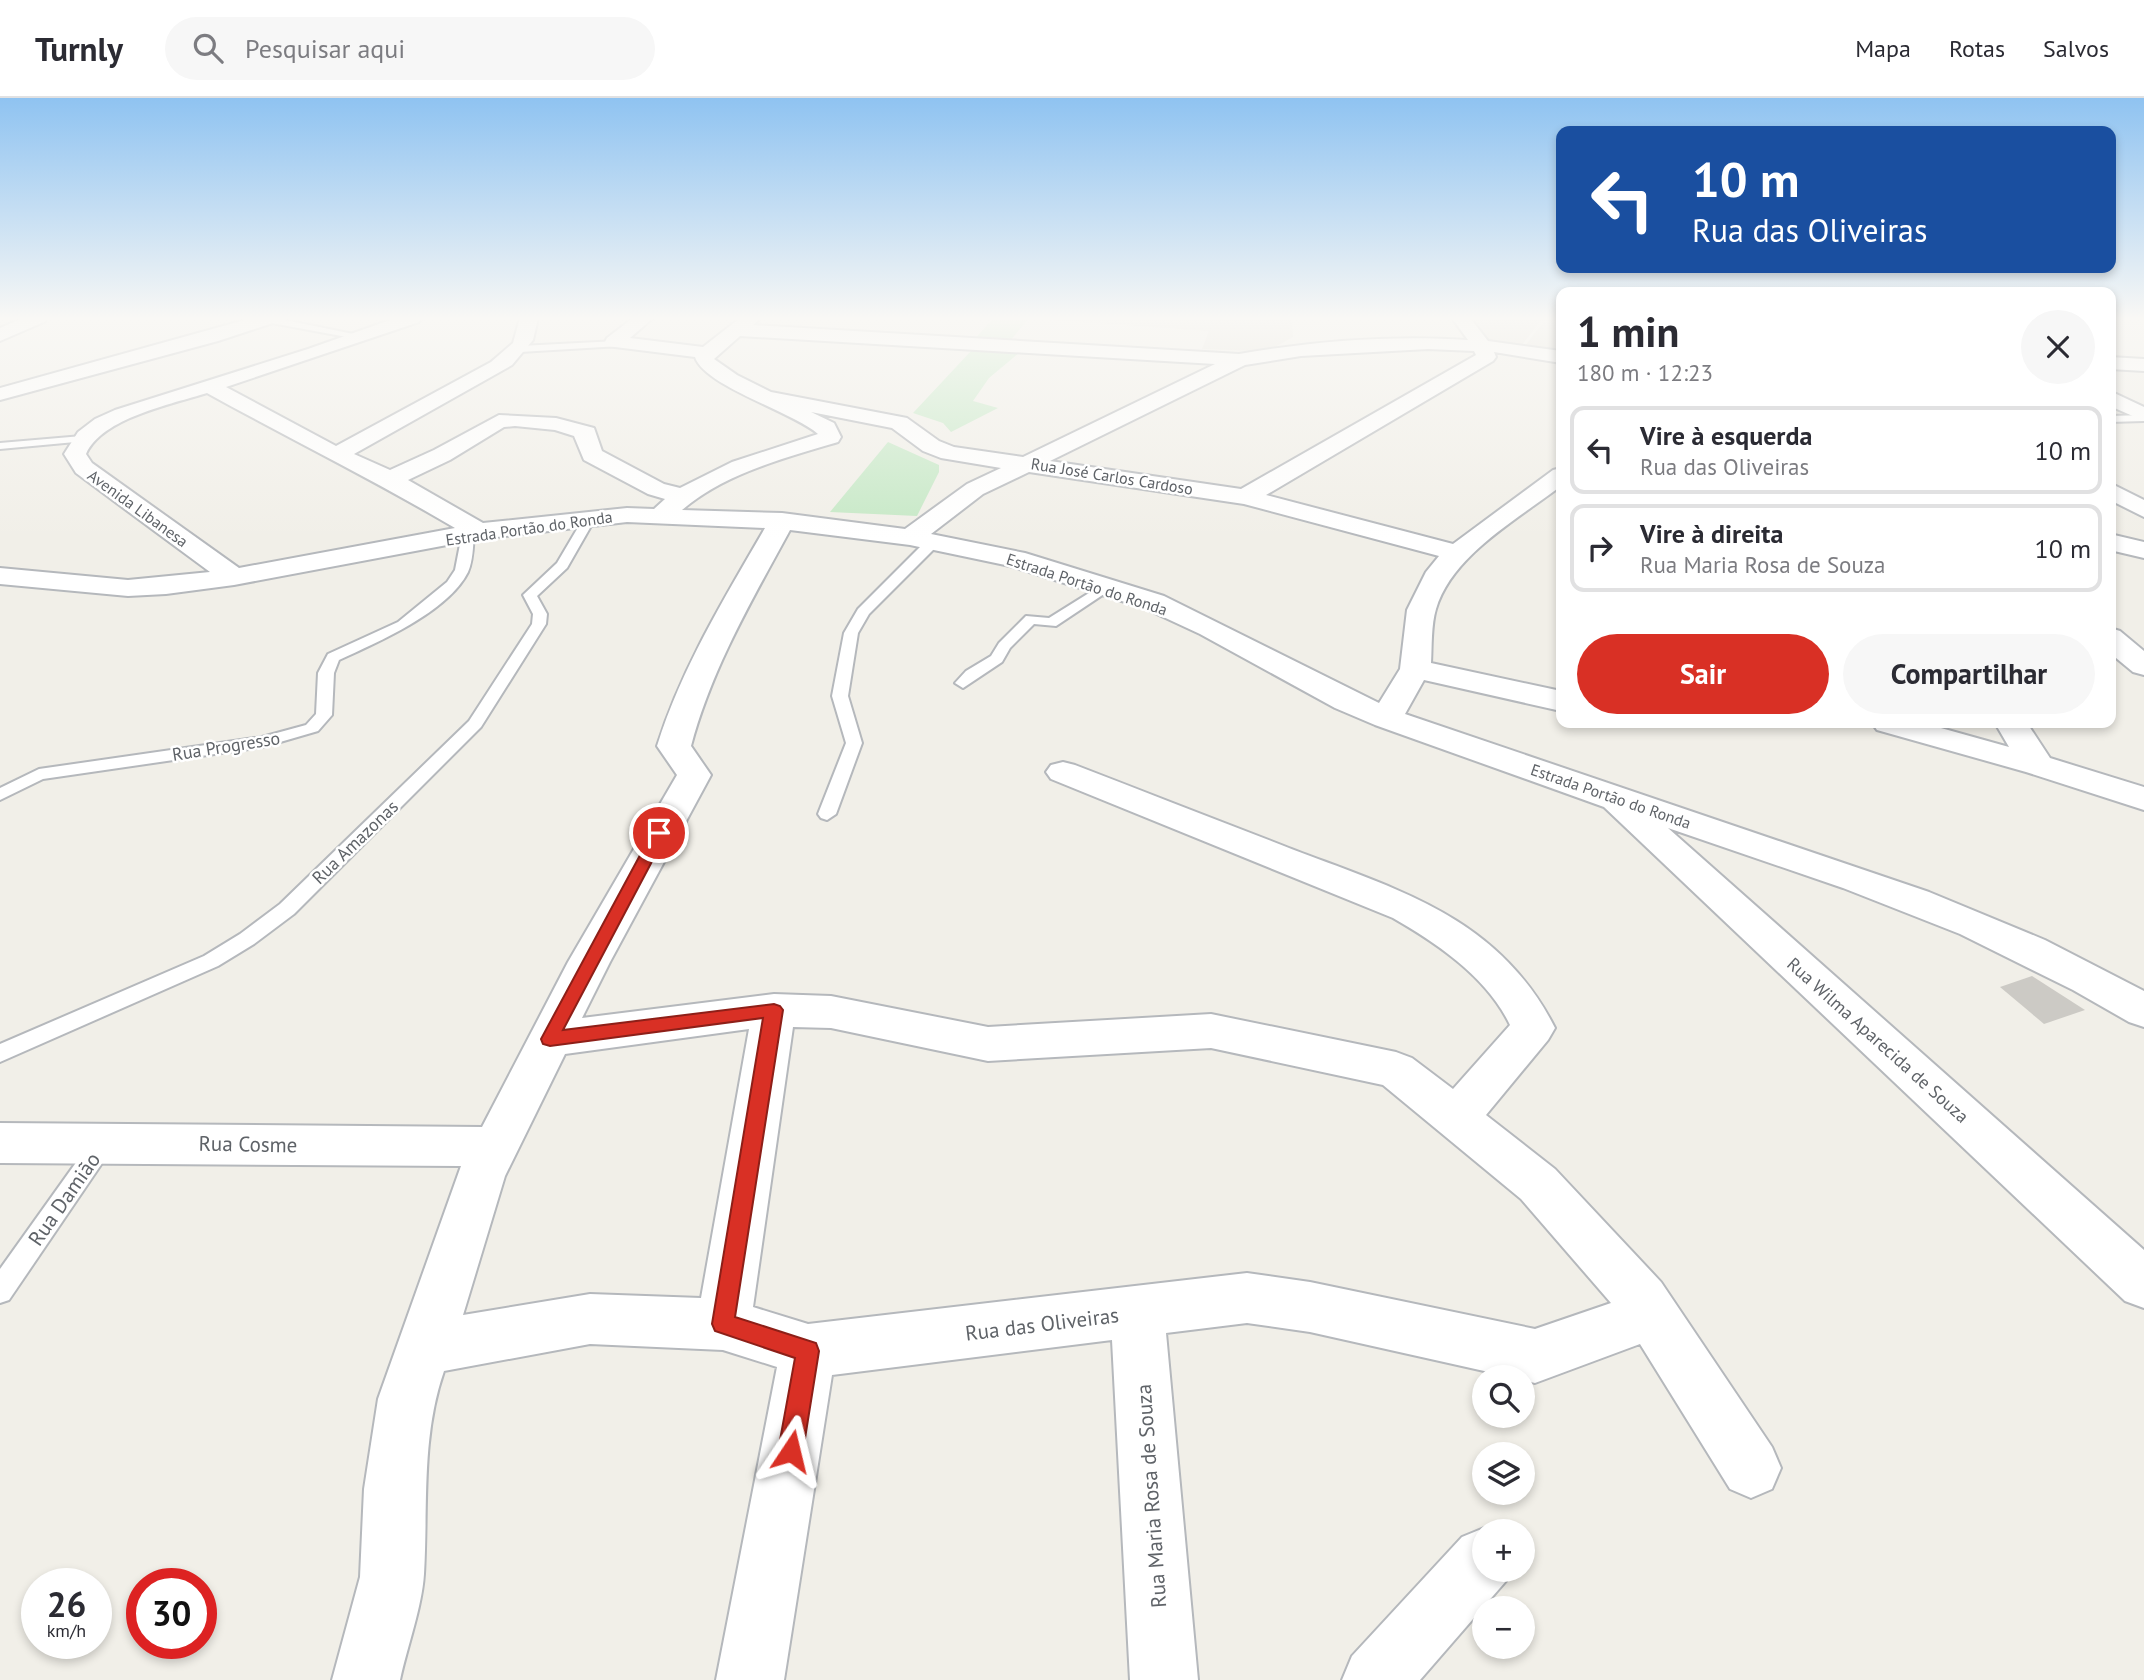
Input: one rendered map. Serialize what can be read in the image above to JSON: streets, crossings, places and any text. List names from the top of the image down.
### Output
{
  "streets": {
    "street": [
      "Rua José Carlos Cardoso",
      "Avenida Libanesa",
      "Estrada Portão do Ronda",
      "Rua Wilma Aparecida de Souza",
      "Rua Cosme",
      "Rua das Oliveiras",
      "Rua Maria Rosa de Souza"
    ],
    "lane": ["Rua Progresso", "Rua Amazonas", "Rua Damião"]
  },
  "crossings": [
    ["Avenida Libanesa", "Estrada Portão do Ronda"],
    ["Estrada Portão do Ronda", "Rua Progresso"],
    ["Estrada Portão do Ronda", "Rua Amazonas"],
    ["Estrada Portão do Ronda", "Rua Wilma Aparecida de Souza"],
    ["Rua Cosme", "Rua Damião"],
    ["Rua das Oliveiras", "Rua Maria Rosa de Souza"]
  ],
  "page": {
    "header": "Turnly",
    "search": "Pesquisar aqui",
    "nav": ["Mapa", "Rotas", "Salvos"],
    "turn": ["10 m", "Rua das Oliveiras"],
    "heading": ["1 min", "180 m · 12:23"],
    "list": [
      {
        "name": "Vire à esquerda",
        "note": "Rua das Oliveiras",
        "value": "10 m"
      },
      {
        "name": "Vire à direita",
        "note": "Rua Maria Rosa de Souza",
        "value": "10 m"
      }
    ],
    "buttons": ["Sair", "Compartilhar"],
    "map_buttons": ["+", "−"],
    "speed": "26 km/h",
    "limit": "30"
  }
}
